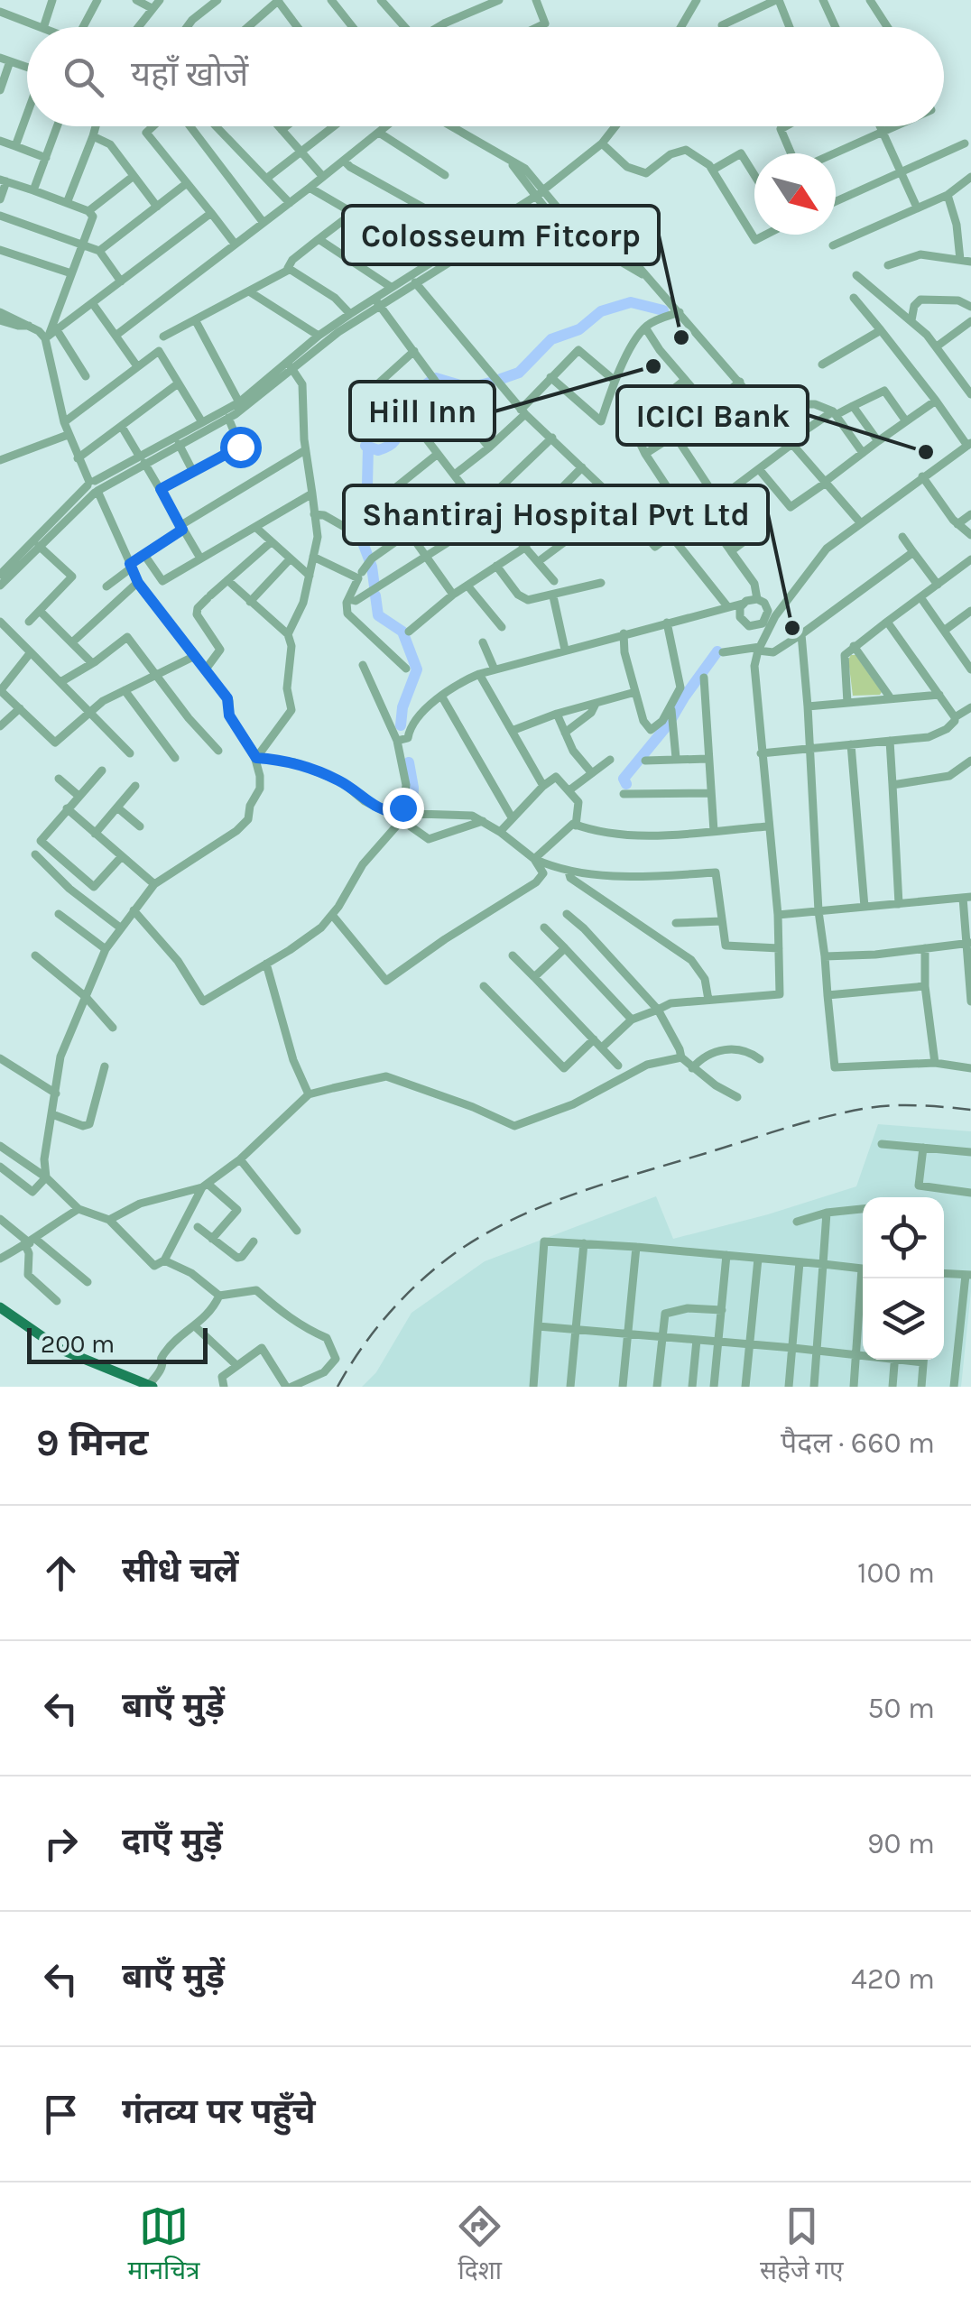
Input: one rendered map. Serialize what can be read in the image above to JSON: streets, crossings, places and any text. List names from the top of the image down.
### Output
{
  "places": [
    "Colosseum Fitcorp",
    "Hill Inn",
    "ICICI Bank",
    "Shantiraj Hospital Pvt Ltd"
  ],
  "scale_bar": "200 m",
  "north": "bottom right",
  "page": {
    "search": "यहाँ खोजें",
    "scale": "200 m",
    "heading": ["9 मिनट", "पैदल · 660 m"],
    "list": [
      ["सीधे चलें", "100 m"],
      ["बाएँ मुड़ें", "50 m"],
      ["दाएँ मुड़ें", "90 m"],
      ["बाएँ मुड़ें", "420 m"],
      "गंतव्य पर पहुँचे"
    ],
    "nav": ["मानचित्र", "दिशा", "सहेजे गए"]
  }
}
